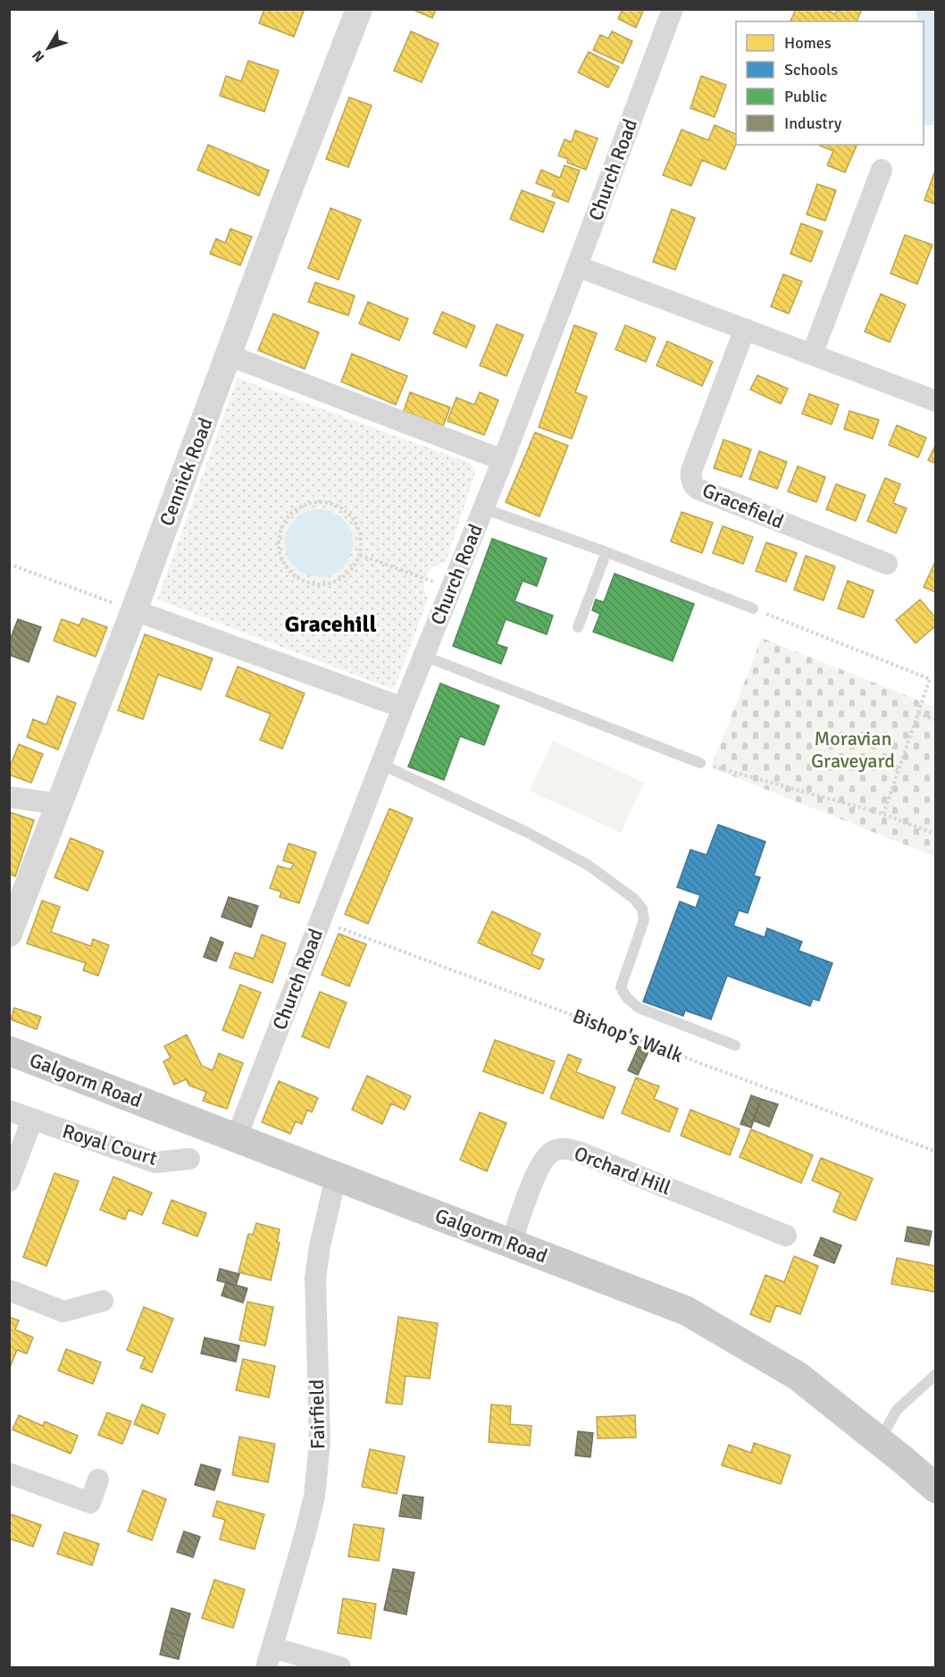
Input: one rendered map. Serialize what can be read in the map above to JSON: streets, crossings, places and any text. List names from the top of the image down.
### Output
{
  "streets": {
    "main road": ["Galgorm Road"],
    "street": [
      "Church Road",
      "Cennick Road",
      "Gracefield",
      "Royal Court",
      "Orchard Hill",
      "Fairfield"
    ],
    "path": ["Bishop's Walk"]
  },
  "crossings": [
    ["Church Road", "Bishop's Walk"],
    ["Church Road", "Galgorm Road"],
    ["Galgorm Road", "Orchard Hill"],
    ["Galgorm Road", "Fairfield"]
  ],
  "districts": ["Gracehill"],
  "parks": ["Moravian Graveyard"],
  "legend": [
    "Homes",
    "Schools",
    "Public",
    "Industry"
  ],
  "north": "bottom left"
}
